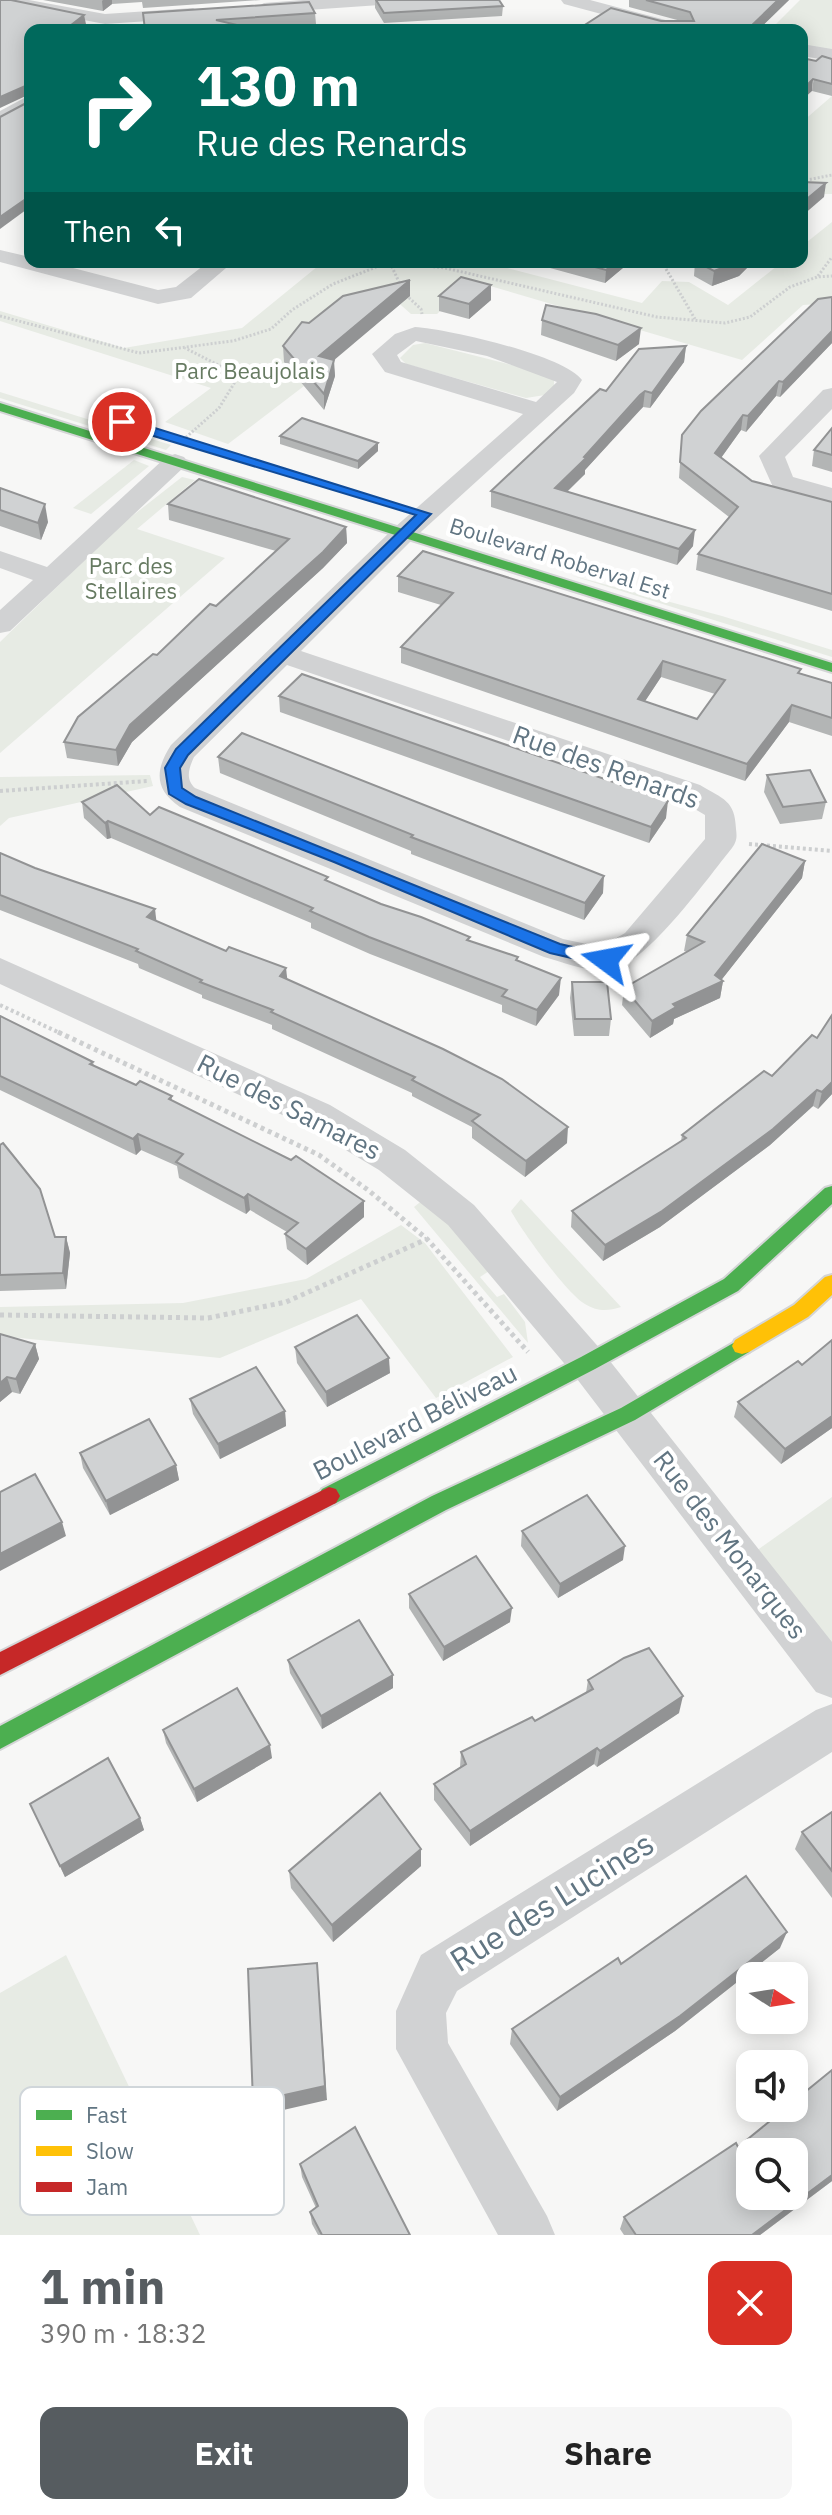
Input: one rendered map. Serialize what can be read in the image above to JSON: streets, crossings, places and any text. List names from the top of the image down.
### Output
{
  "streets": {
    "street": [
      "Boulevard Roberval Est",
      "Rue des Renards",
      "Rue des Samares",
      "Boulevard Béliveau",
      "Rue des Monarques",
      "Rue des Lucines"
    ]
  },
  "crossings": [
    ["Rue des Samares", "Boulevard Béliveau"],
    ["Rue des Samares", "Rue des Monarques"]
  ],
  "parks": ["Parc Beaujolais", "Parc des Stellaires"],
  "legend": ["Fast", "Slow", "Jam"],
  "north": "right",
  "page": {
    "turn": ["130 m", "Rue des Renards"],
    "then": "Then",
    "heading": ["1 min", "390 m · 18:32"],
    "buttons": ["Exit", "Share"]
  }
}
